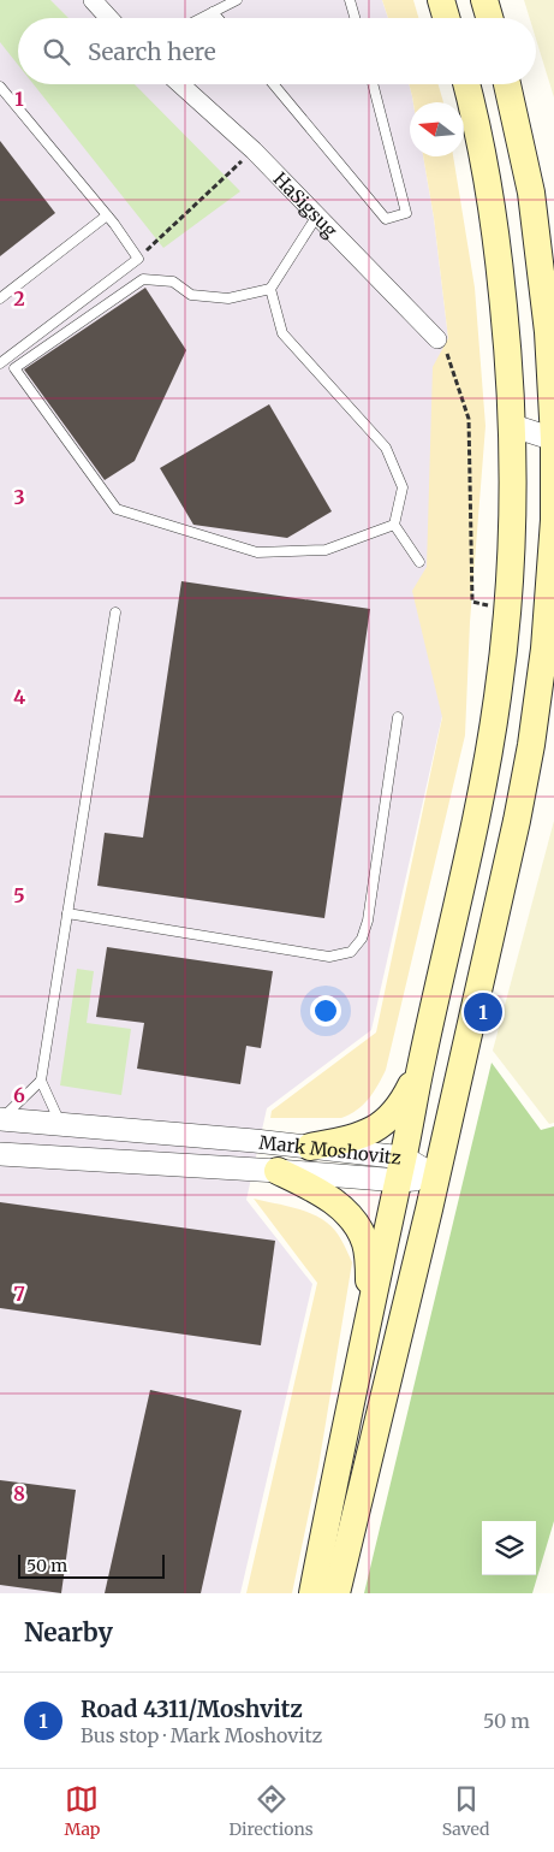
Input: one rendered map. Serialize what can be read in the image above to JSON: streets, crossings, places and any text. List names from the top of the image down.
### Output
{
  "streets": {
    "street": ["HaSigsug", "Mark Moshovitz"]
  },
  "scale_bar": "50 m",
  "north": "left",
  "page": {
    "search": "Search here",
    "pins": "1",
    "scale": "50 m",
    "heading": "Nearby",
    "list": [
      {
        "mark": "1",
        "name": "Road 4311/Moshvitz",
        "note": "Bus stop · Mark Moshovitz",
        "value": "50 m"
      }
    ],
    "nav": ["Map", "Directions", "Saved"]
  },
  "grid": {
    "rows": [
      "1",
      "2",
      "3",
      "4",
      "5",
      "6",
      "7",
      "8"
    ]
  }
}
